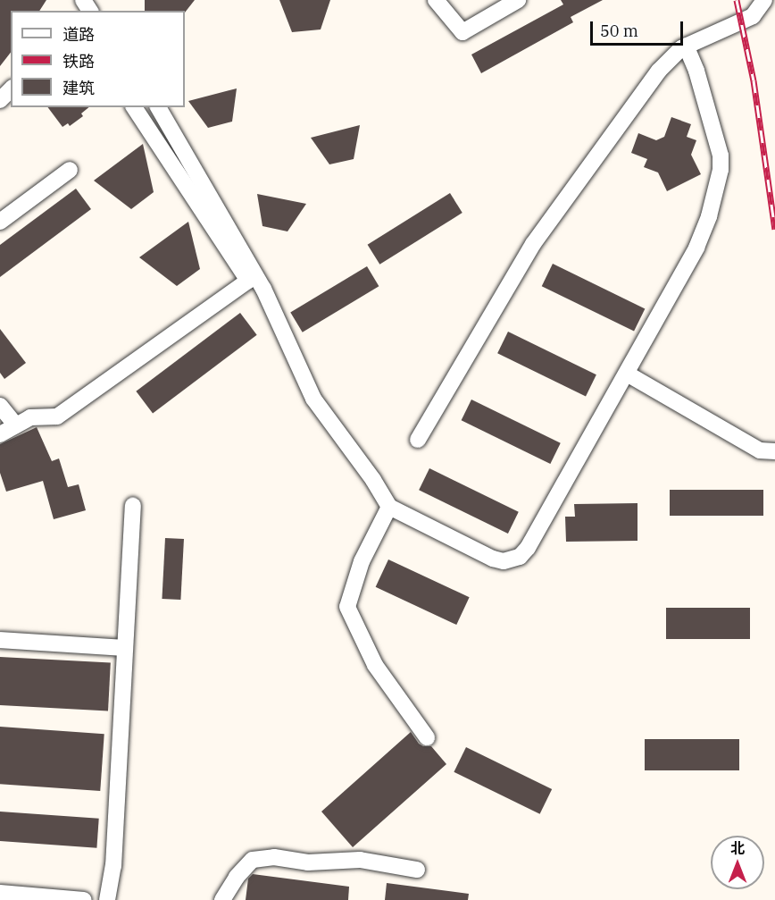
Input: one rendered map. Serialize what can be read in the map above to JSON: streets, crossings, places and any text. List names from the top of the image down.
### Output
{
  "legend": ["道路", "铁路", "建筑"],
  "scale_bar": "50 m",
  "north": "top"
}
